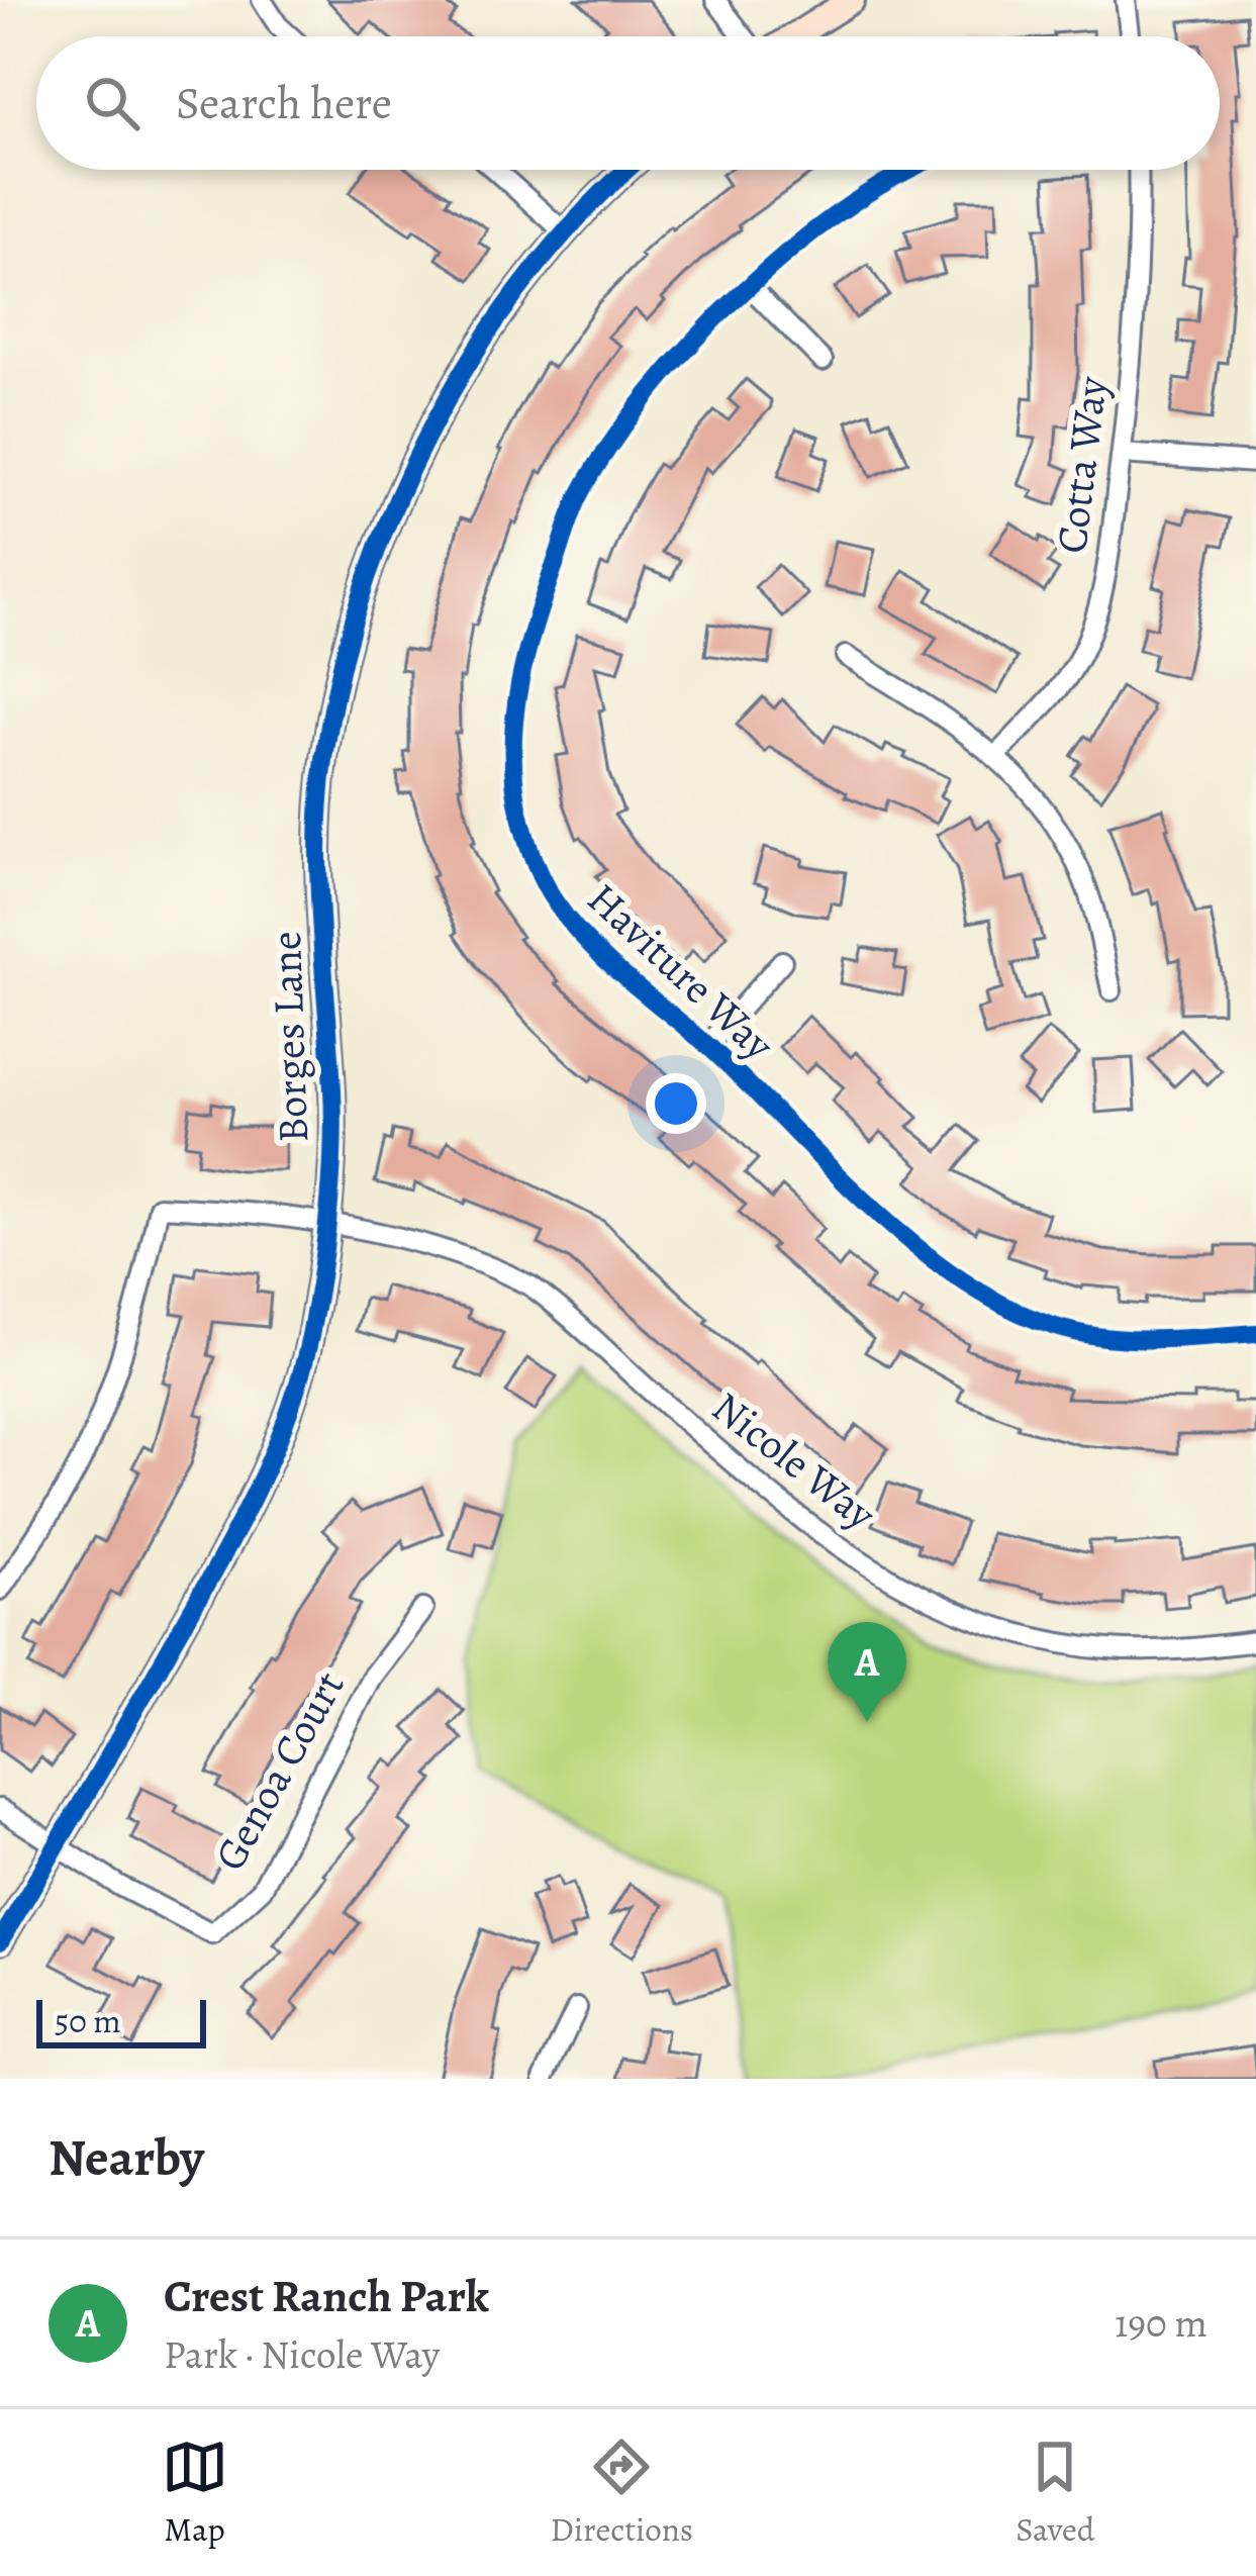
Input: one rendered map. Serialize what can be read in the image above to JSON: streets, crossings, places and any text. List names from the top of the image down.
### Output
{
  "streets": {
    "street": [
      "Cotta Way",
      "Haviture Way",
      "Borges Lane",
      "Nicole Way",
      "Genoa Court"
    ]
  },
  "crossings": [
    ["Borges Lane", "Nicole Way"],
    ["Borges Lane", "Genoa Court"]
  ],
  "scale_bar": "50 m",
  "page": {
    "search": "Search here",
    "pins": "A",
    "scale": "50 m",
    "heading": "Nearby",
    "list": [
      {
        "mark": "A",
        "name": "Crest Ranch Park",
        "note": "Park · Nicole Way",
        "value": "190 m"
      }
    ],
    "nav": ["Map", "Directions", "Saved"]
  }
}
